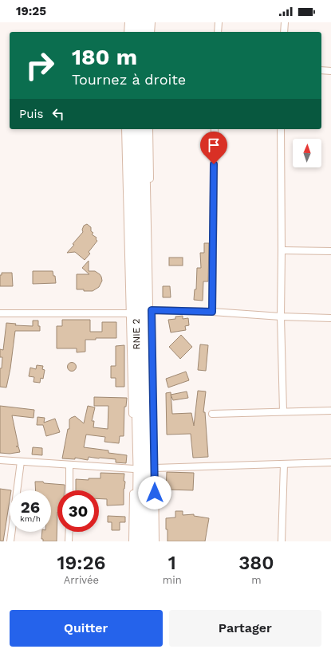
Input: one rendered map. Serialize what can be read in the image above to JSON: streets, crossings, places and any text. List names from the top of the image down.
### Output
{
  "streets": {
    "highway": ["RNIE 2"]
  },
  "north": "top",
  "page": {
    "status": "19:25",
    "turn": ["180 m", "Tournez à droite"],
    "then": "Puis",
    "speed": "26 km/h",
    "limit": "30",
    "eta": [
      "19:26",
      "Arrivée",
      "1",
      "min",
      "380",
      "m"
    ],
    "buttons": ["Quitter", "Partager"]
  }
}
